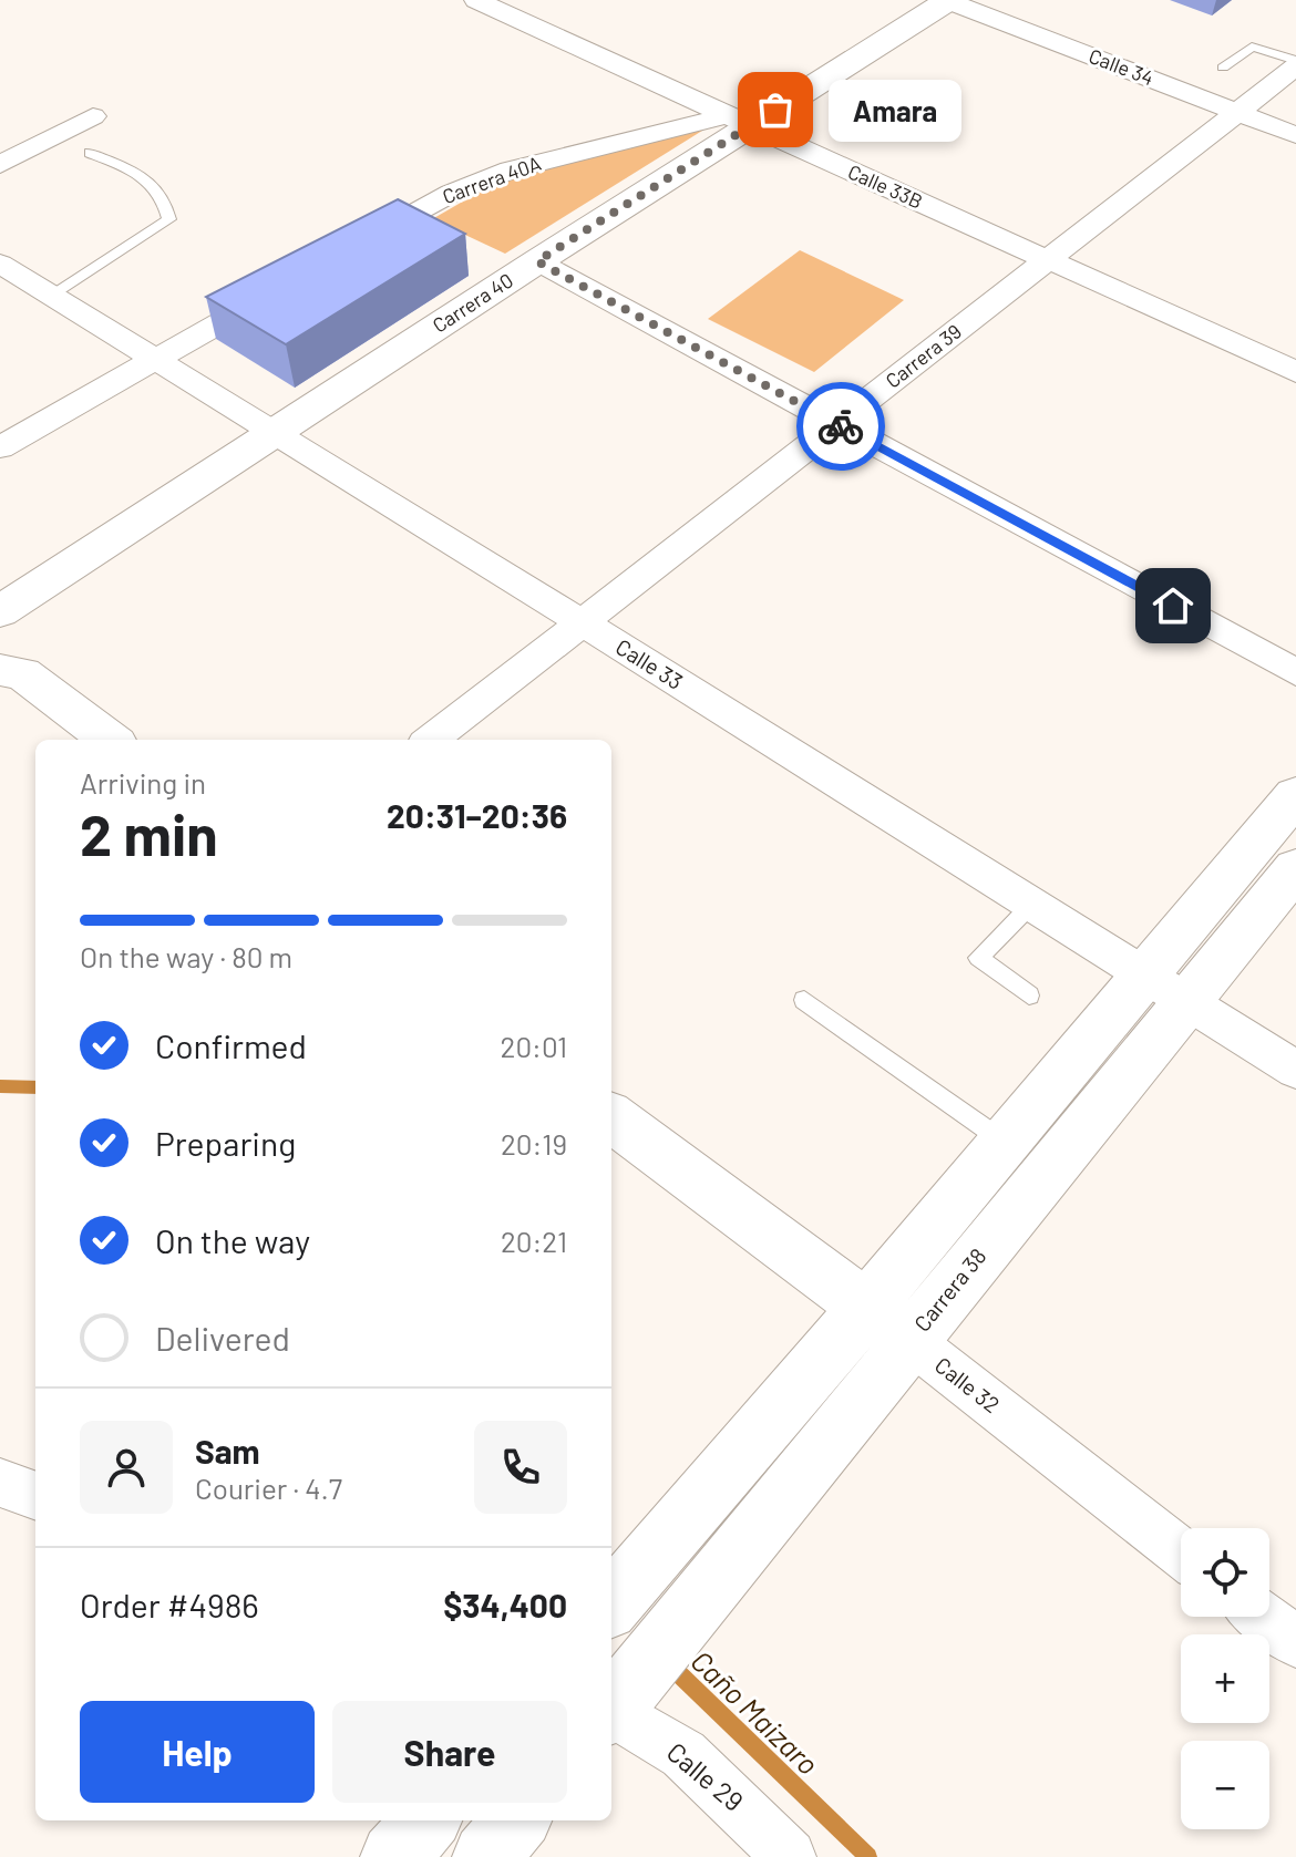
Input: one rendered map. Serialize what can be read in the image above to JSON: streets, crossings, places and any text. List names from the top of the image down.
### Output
{
  "streets": {
    "street": [
      "Calle 34",
      "Carrera 40A",
      "Calle 33B",
      "Carrera 40",
      "Carrera 39",
      "Calle 33",
      "Carrera 38",
      "Calle 32",
      "Calle 29"
    ]
  },
  "crossings": [
    ["Calle 34", "Carrera 40"],
    ["Calle 34", "Carrera 39"],
    ["Carrera 40A", "Calle 33B"],
    ["Carrera 40A", "Carrera 40"],
    ["Calle 33B", "Carrera 40"],
    ["Calle 33B", "Carrera 39"],
    ["Carrera 40", "Calle 33"],
    ["Carrera 39", "Calle 33"],
    ["Calle 33", "Carrera 38"],
    ["Carrera 38", "Calle 32"],
    ["Carrera 38", "Calle 29"]
  ],
  "water": ["Caño Maizaro"],
  "places": ["Amara"],
  "page": {
    "bubble": "Amara",
    "heading": ["2 min", "Arriving in", "20:31–20:36"],
    "panel": [
      "Sam",
      "Courier · 4.7",
      "Order #4986",
      "$34,400"
    ],
    "bar": "On the way · 80 m",
    "list": [
      ["Confirmed", "20:01"],
      ["Preparing", "20:19"],
      ["On the way", "20:21"],
      "Delivered"
    ],
    "map_buttons": ["+", "−"],
    "buttons": ["Help", "Share"]
  }
}
